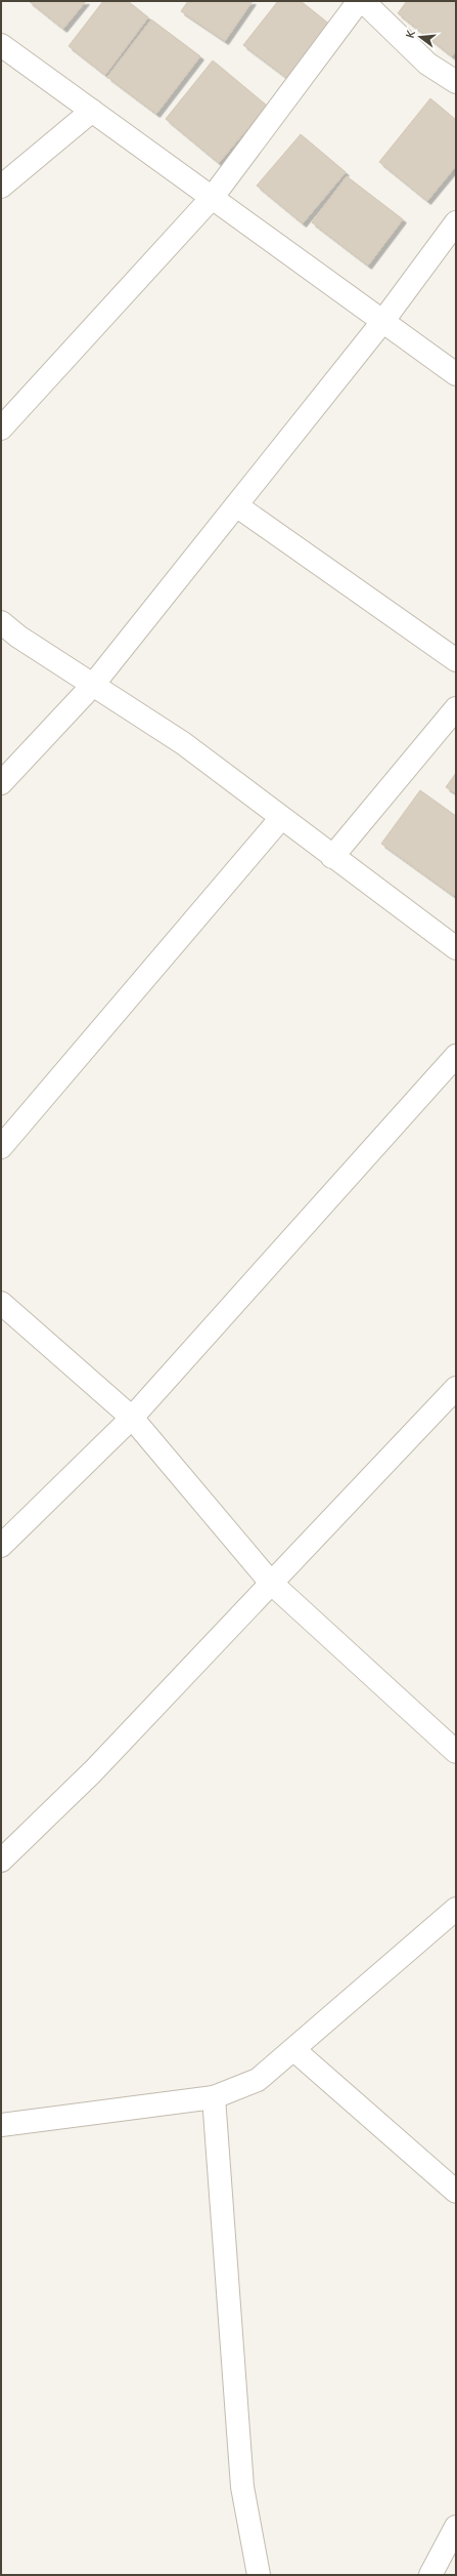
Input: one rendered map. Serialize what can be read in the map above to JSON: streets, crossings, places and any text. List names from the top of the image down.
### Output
{
  "north": "left"
}
